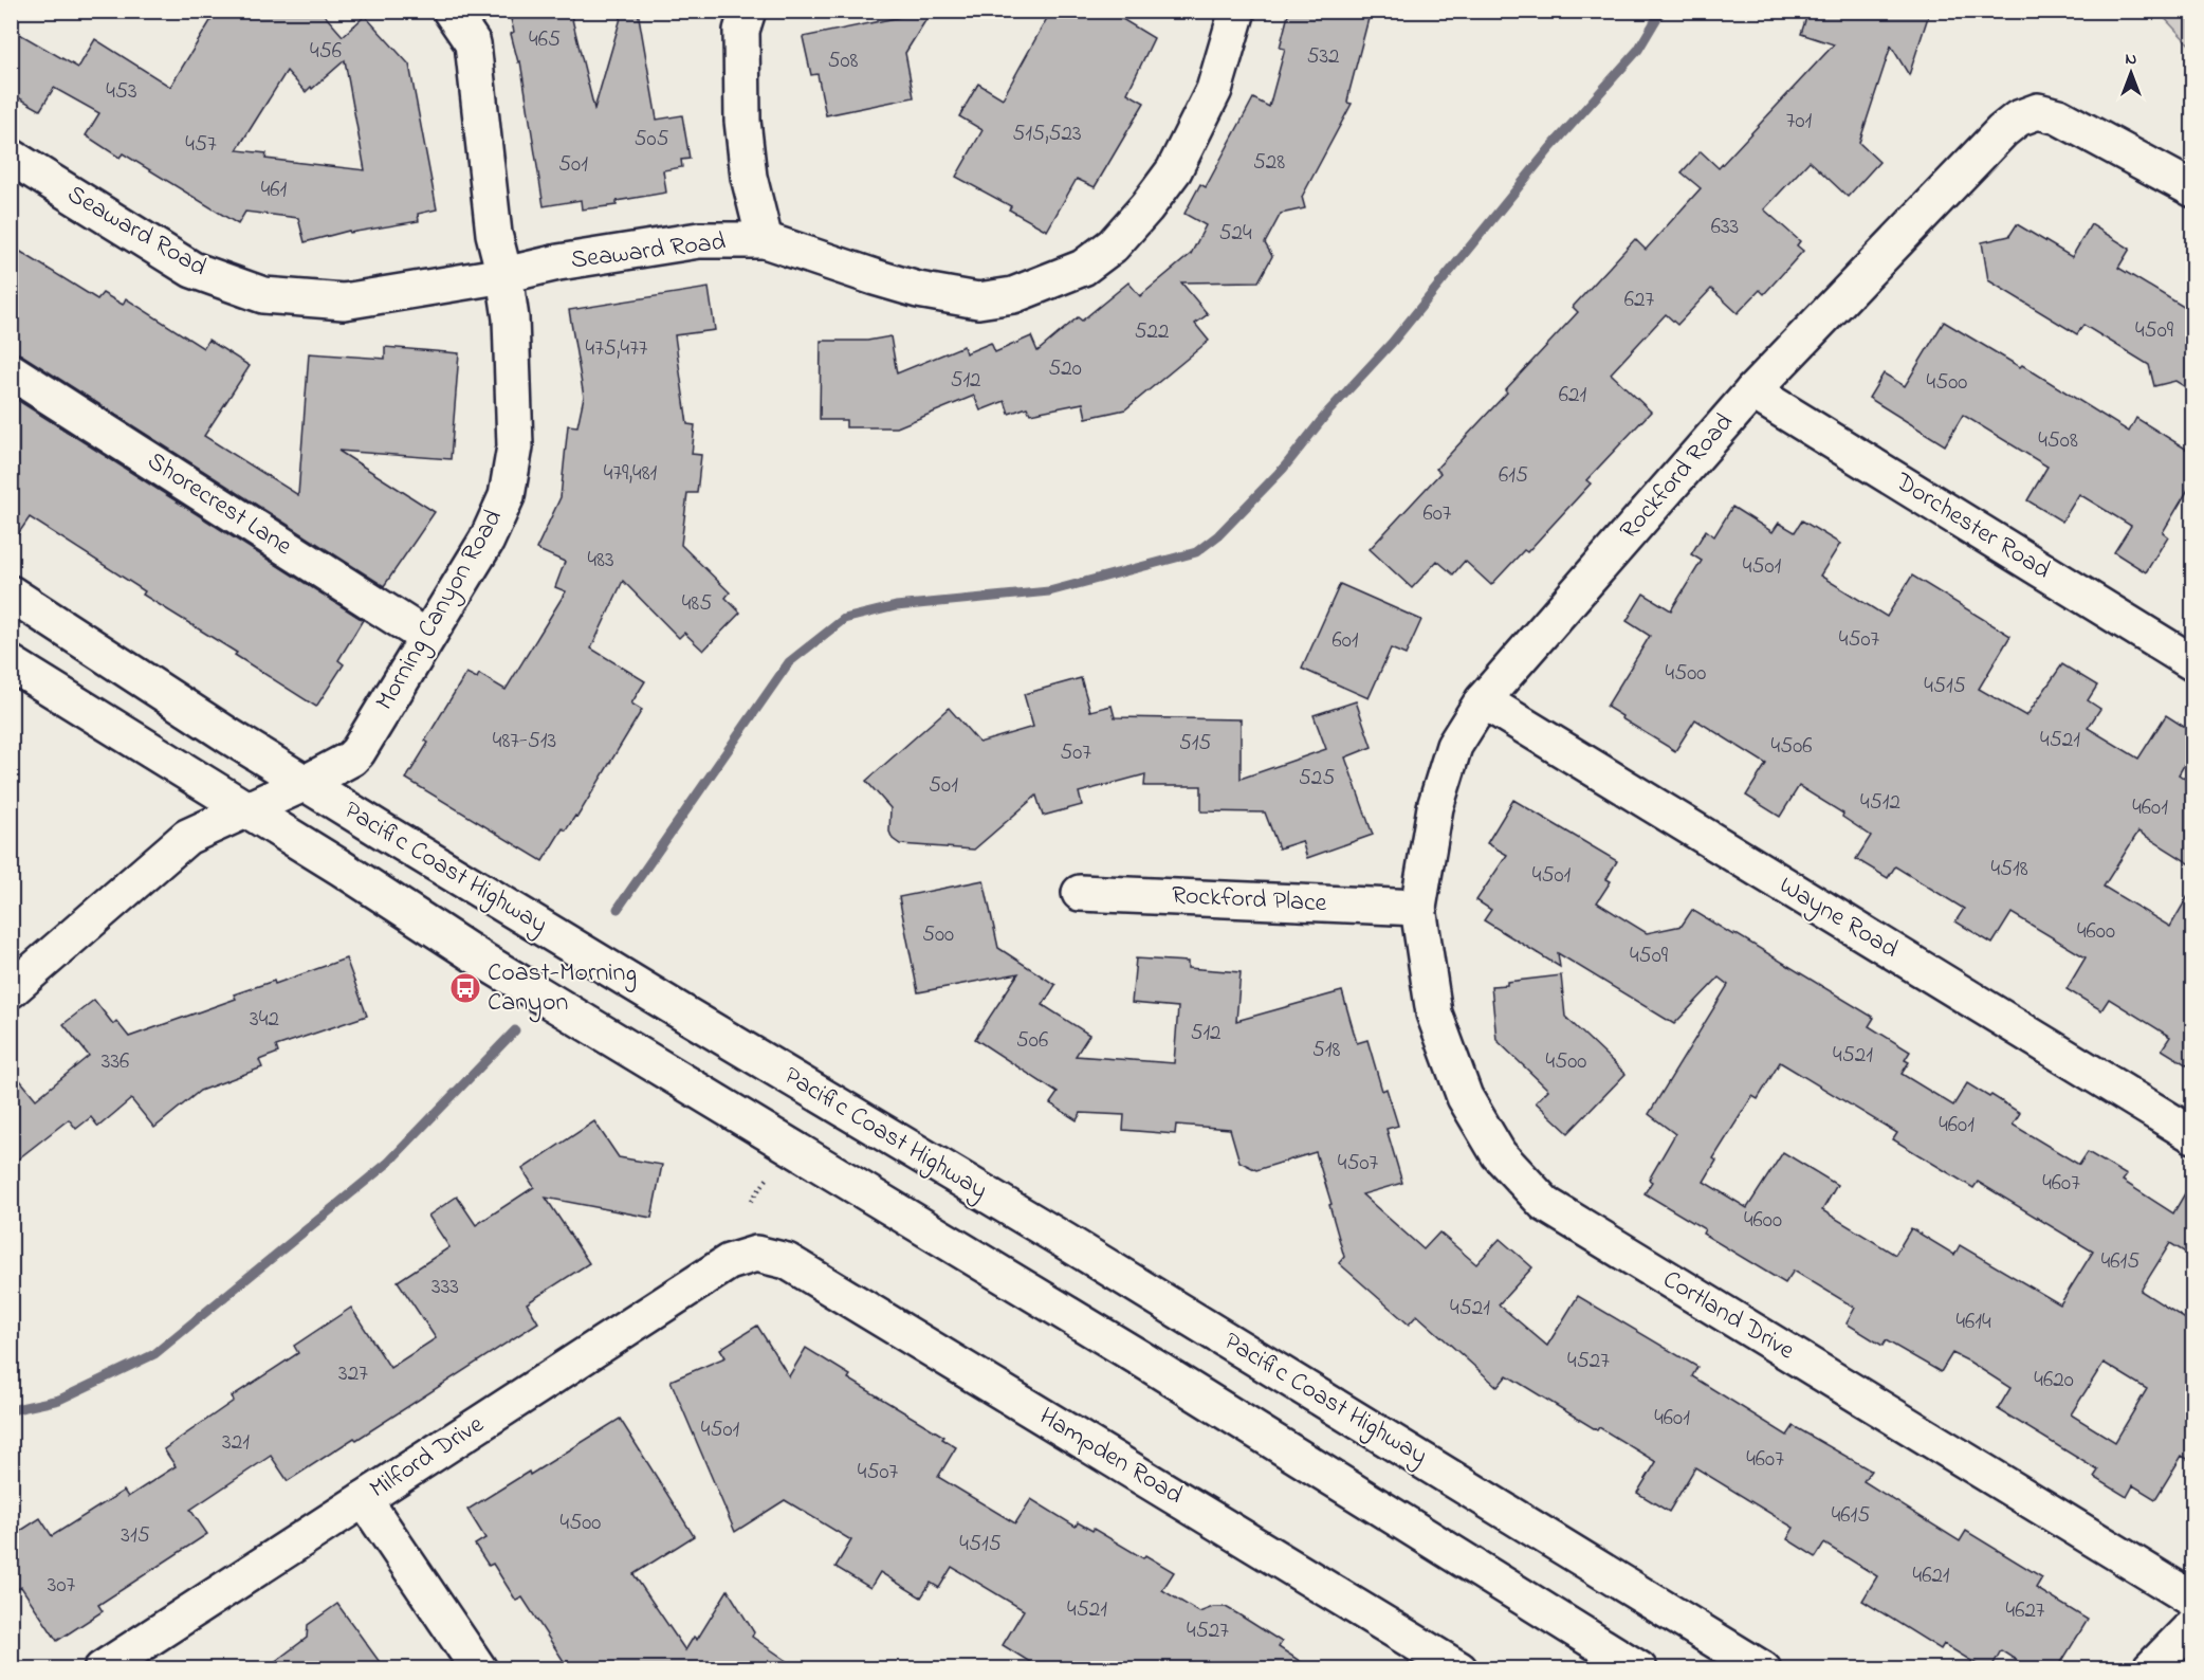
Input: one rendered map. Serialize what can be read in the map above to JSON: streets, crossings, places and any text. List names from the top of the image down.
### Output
{
  "streets": {
    "main road": [
      "Seaward Road",
      "Rockford Road",
      "Shorecrest Lane",
      "Dorchester Road",
      "Morning Canyon Road",
      "Pacific Coast Highway",
      "Rockford Place",
      "Wayne Road",
      "Cortland Drive",
      "Hampden Road",
      "Milford Drive"
    ]
  },
  "crossings": [
    ["Seaward Road", "Morning Canyon Road"],
    ["Rockford Road", "Dorchester Road"],
    ["Rockford Road", "Rockford Place"],
    ["Rockford Road", "Wayne Road"],
    ["Rockford Road", "Cortland Drive"],
    ["Shorecrest Lane", "Morning Canyon Road"],
    ["Morning Canyon Road", "Pacific Coast Highway"],
    ["Rockford Place", "Cortland Drive"],
    ["Hampden Road", "Milford Drive"]
  ],
  "places": {
    "bus stop": ["Coast-Morning Canyon"]
  },
  "house_numbers": [
    "465",
    "456",
    "532",
    "508",
    "453",
    "701",
    "515,523",
    "505",
    "457",
    "528",
    "501",
    "461",
    "633",
    "524",
    "627",
    "4509",
    "522",
    "475,477",
    "520",
    "512",
    "4500",
    "621",
    "4508",
    "479,481",
    "615",
    "607",
    "483",
    "4501",
    "485",
    "4507",
    "601",
    "4500",
    "4515",
    "4521",
    "487-513",
    "515",
    "4506",
    "507",
    "525",
    "501",
    "4512",
    "4601",
    "4518",
    "4501",
    "4600",
    "500",
    "4509",
    "342",
    "512",
    "506",
    "518",
    "4521",
    "336",
    "4500",
    "4601",
    "4507",
    "4607",
    "4600",
    "4615",
    "333",
    "4521",
    "4614",
    "4527",
    "327",
    "4620",
    "4601",
    "4501",
    "321",
    "4607",
    "4507",
    "4615",
    "4500",
    "315",
    "4515",
    "4621",
    "307",
    "4521",
    "4627",
    "4527"
  ],
  "north": "top"
}
